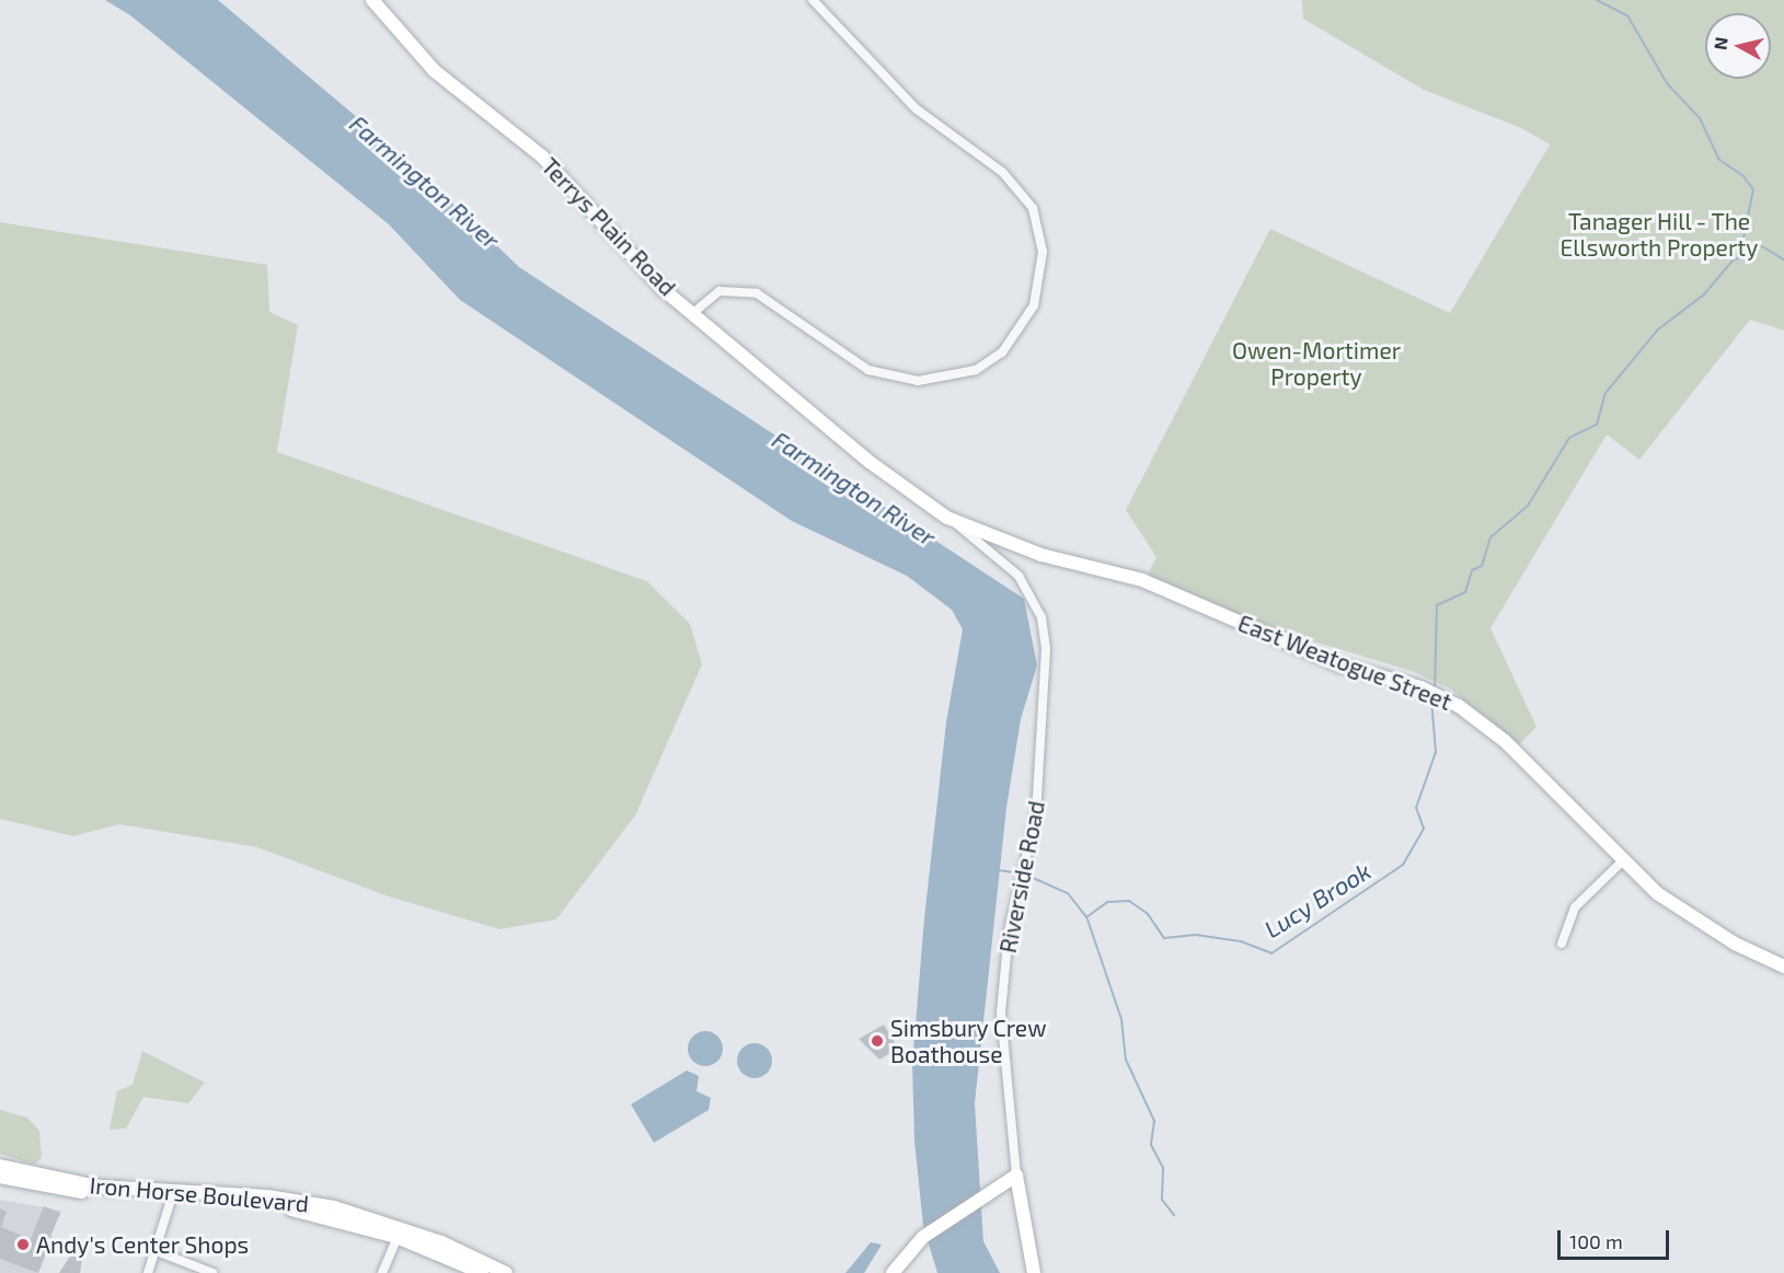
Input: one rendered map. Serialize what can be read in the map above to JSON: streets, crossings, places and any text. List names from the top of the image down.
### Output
{
  "streets": {
    "street": [
      "Terrys Plain Road",
      "East Weatogue Street",
      "Riverside Road",
      "Iron Horse Boulevard"
    ]
  },
  "crossings": [
    ["Terrys Plain Road", "East Weatogue Street"],
    ["Terrys Plain Road", "Riverside Road"],
    ["East Weatogue Street", "Riverside Road"]
  ],
  "water": ["Farmington River", "Lucy Brook"],
  "parks": ["Tanager Hill - The Ellsworth Property", "Owen-Mortimer Property"],
  "places": ["Simsbury Crew Boathouse", "Andy's Center Shops"],
  "scale_bar": "100 m",
  "north": "left"
}
